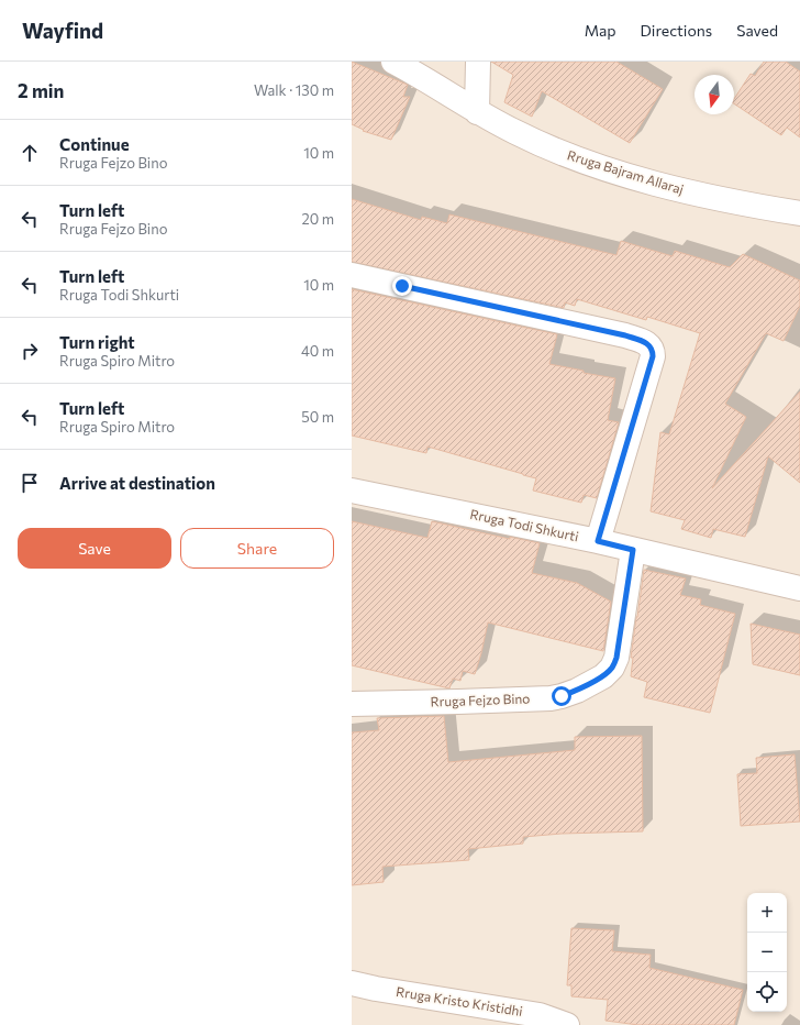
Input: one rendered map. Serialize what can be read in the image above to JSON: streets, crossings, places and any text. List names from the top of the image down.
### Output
{
  "streets": {
    "street": [
      "Rruga Bajram Allaraj",
      "Rruga Todi Shkurti",
      "Rruga Fejzo Bino",
      "Rruga Kristo Kristidhi"
    ]
  },
  "crossings": [
    ["Rruga Todi Shkurti", "Rruga Fejzo Bino"]
  ],
  "north": "bottom",
  "page": {
    "header": "Wayfind",
    "nav": ["Map", "Directions", "Saved"],
    "heading": ["2 min", "Walk · 130 m"],
    "list": [
      ["Continue", "Rruga Fejzo Bino", "10 m"],
      ["Turn left", "Rruga Fejzo Bino", "20 m"],
      ["Turn left", "Rruga Todi Shkurti", "10 m"],
      ["Turn right", "Rruga Spiro Mitro", "40 m"],
      ["Turn left", "Rruga Spiro Mitro", "50 m"],
      "Arrive at destination"
    ],
    "buttons": ["Save", "Share"],
    "map_buttons": ["+", "−"]
  }
}
